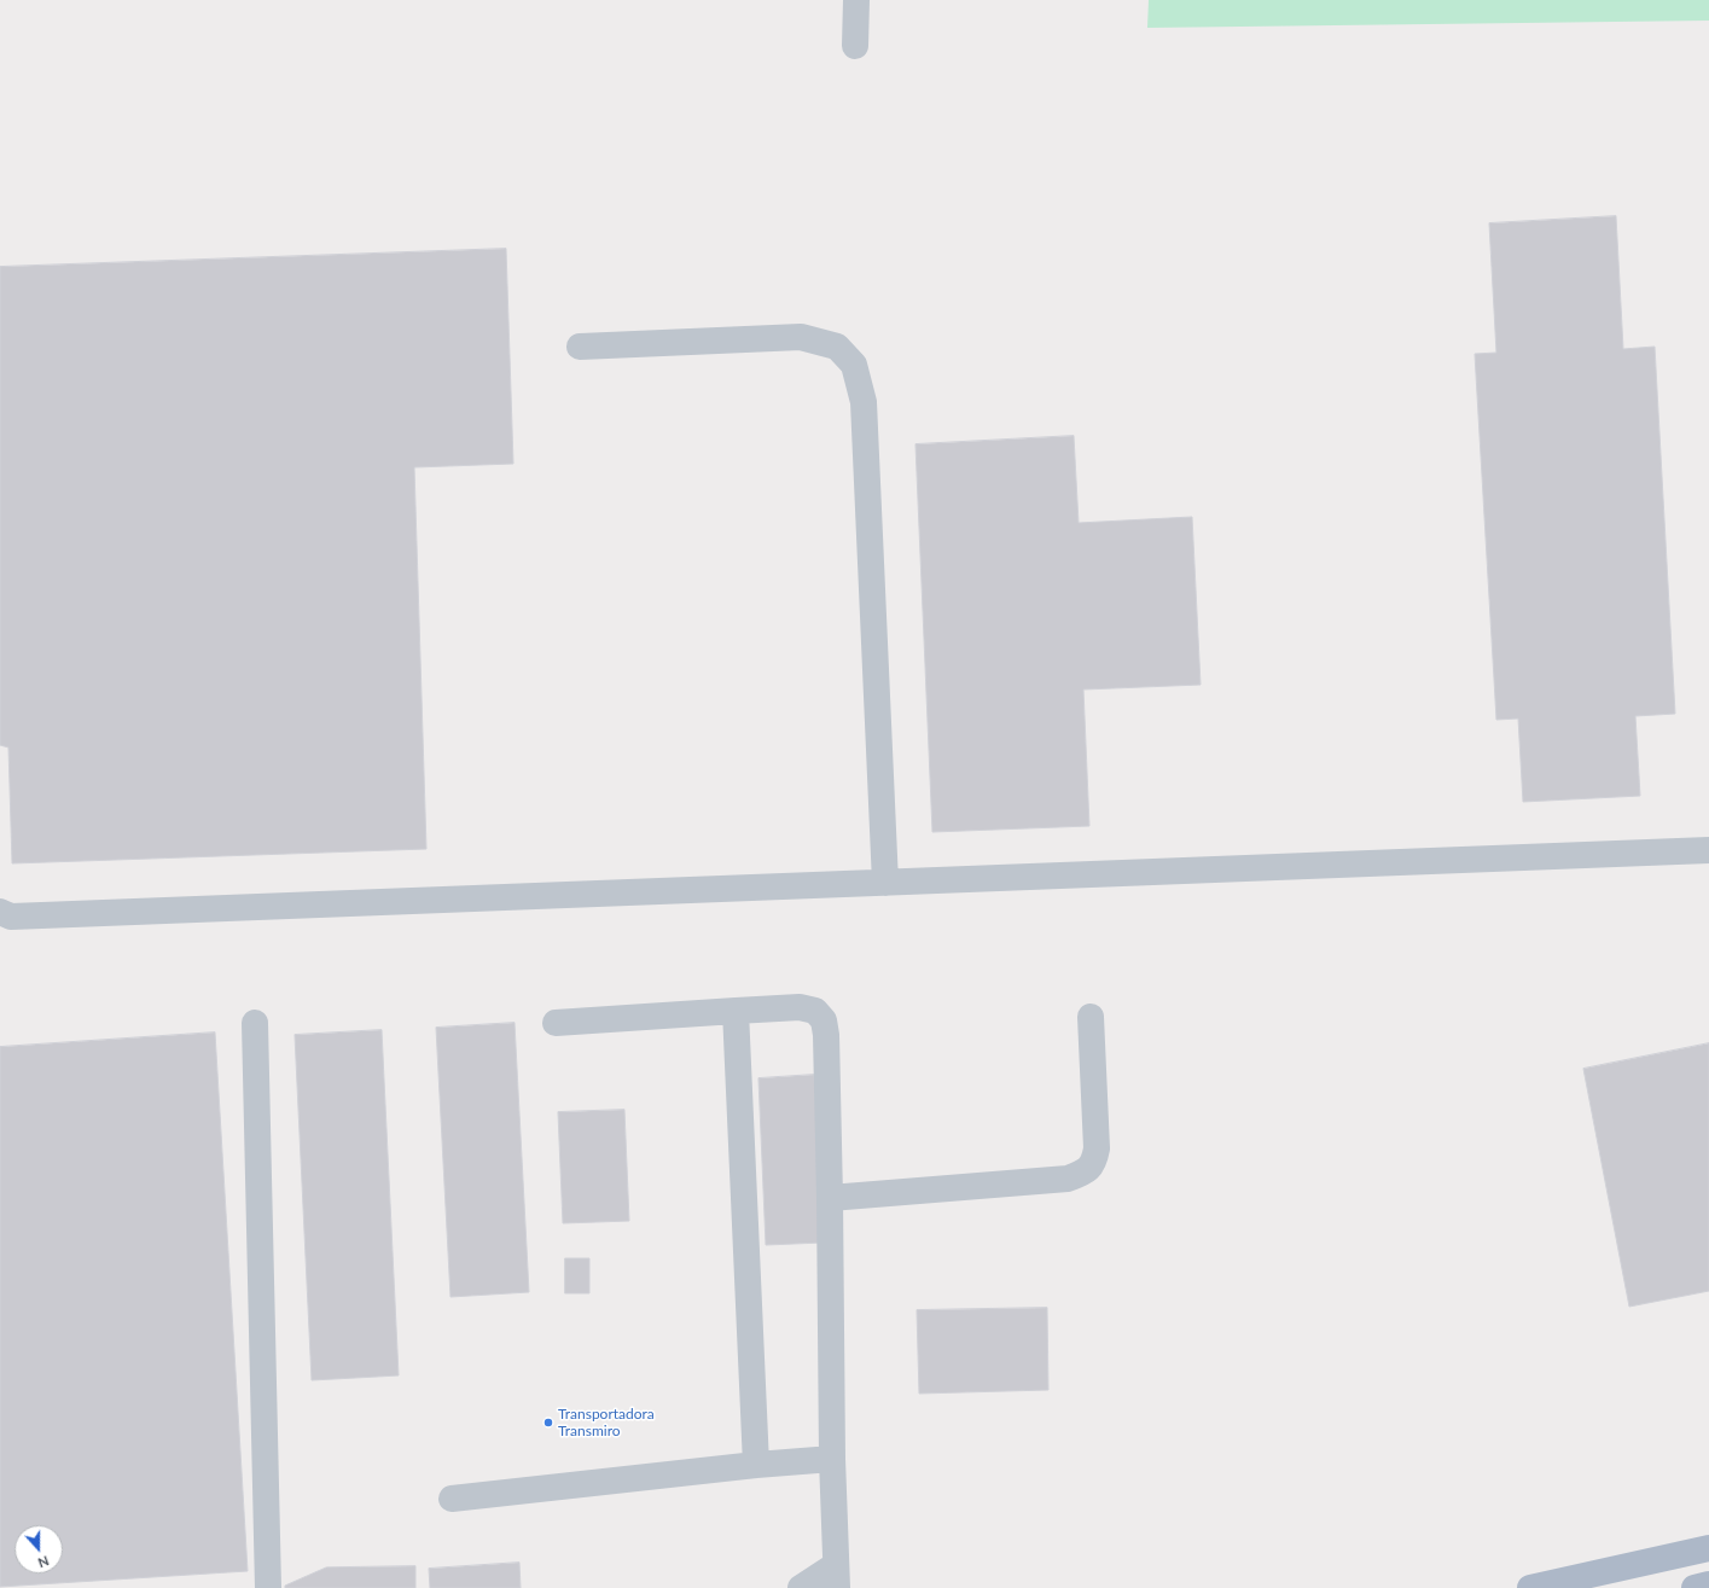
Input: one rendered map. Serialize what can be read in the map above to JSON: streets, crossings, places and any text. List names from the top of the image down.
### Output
{
  "places": ["Transportadora Transmiro"],
  "north": "bottom"
}
